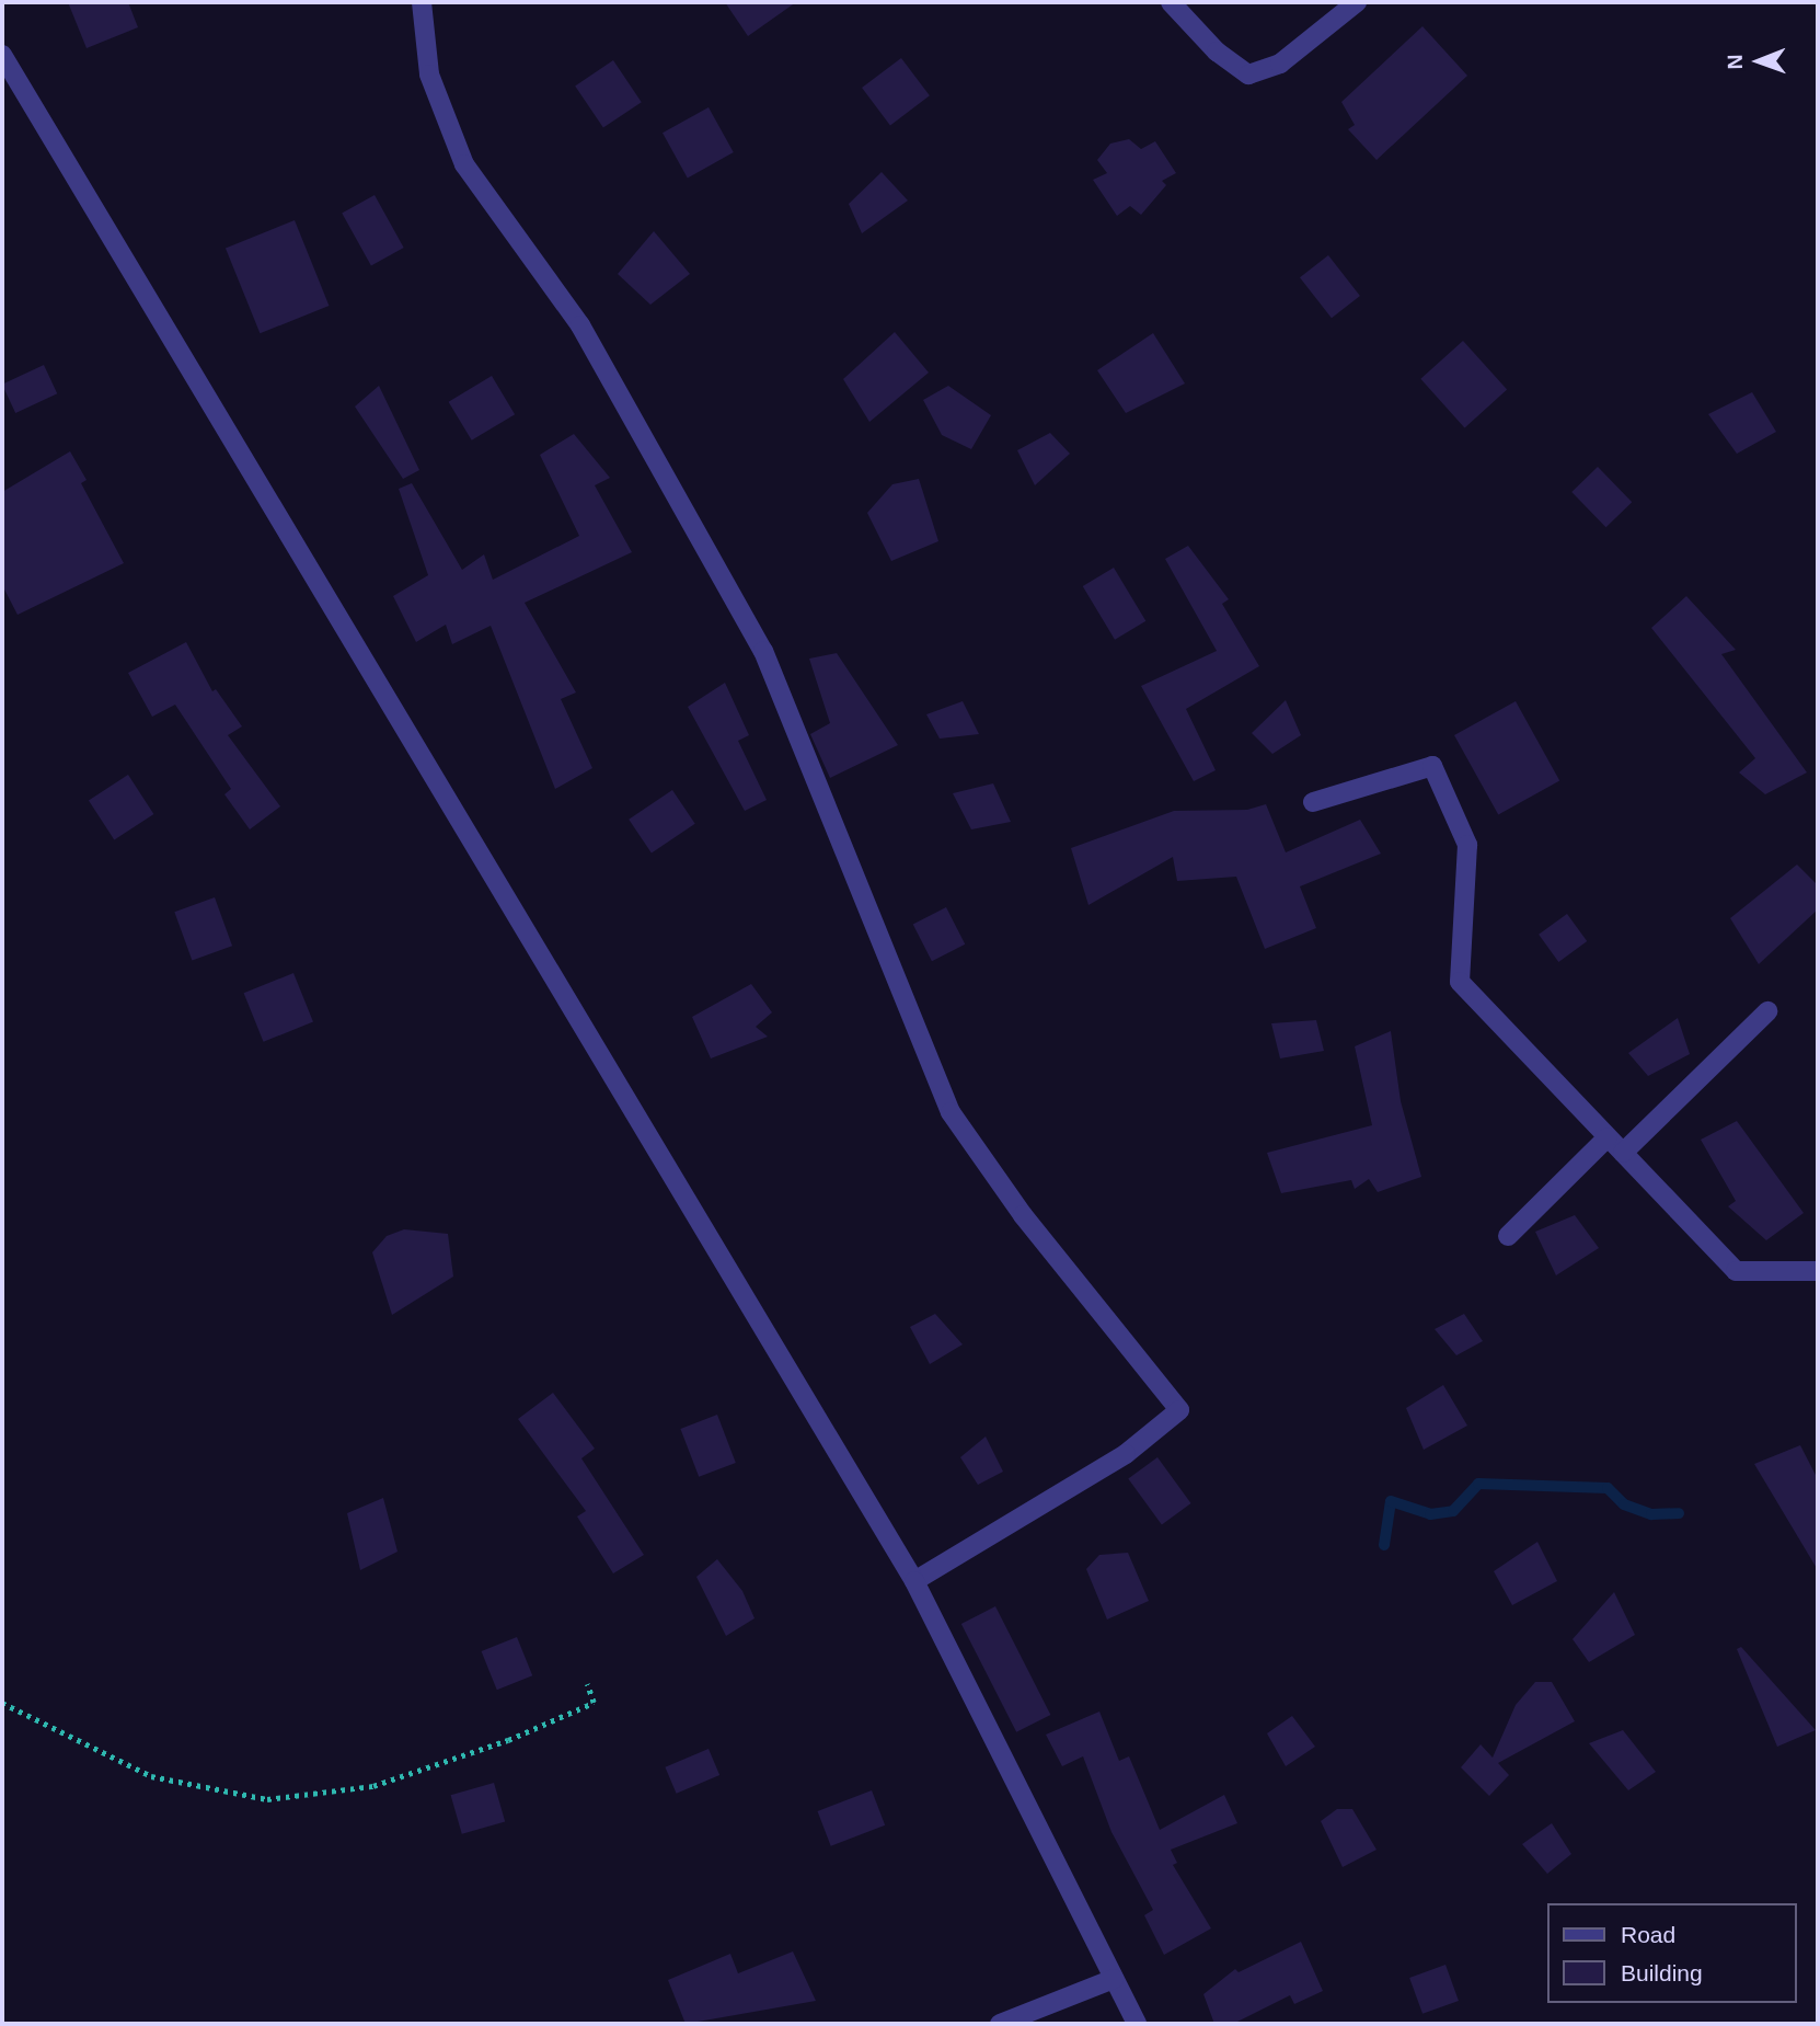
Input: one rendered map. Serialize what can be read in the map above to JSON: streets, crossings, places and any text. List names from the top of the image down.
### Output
{
  "legend": ["Road", "Building"],
  "north": "left"
}
